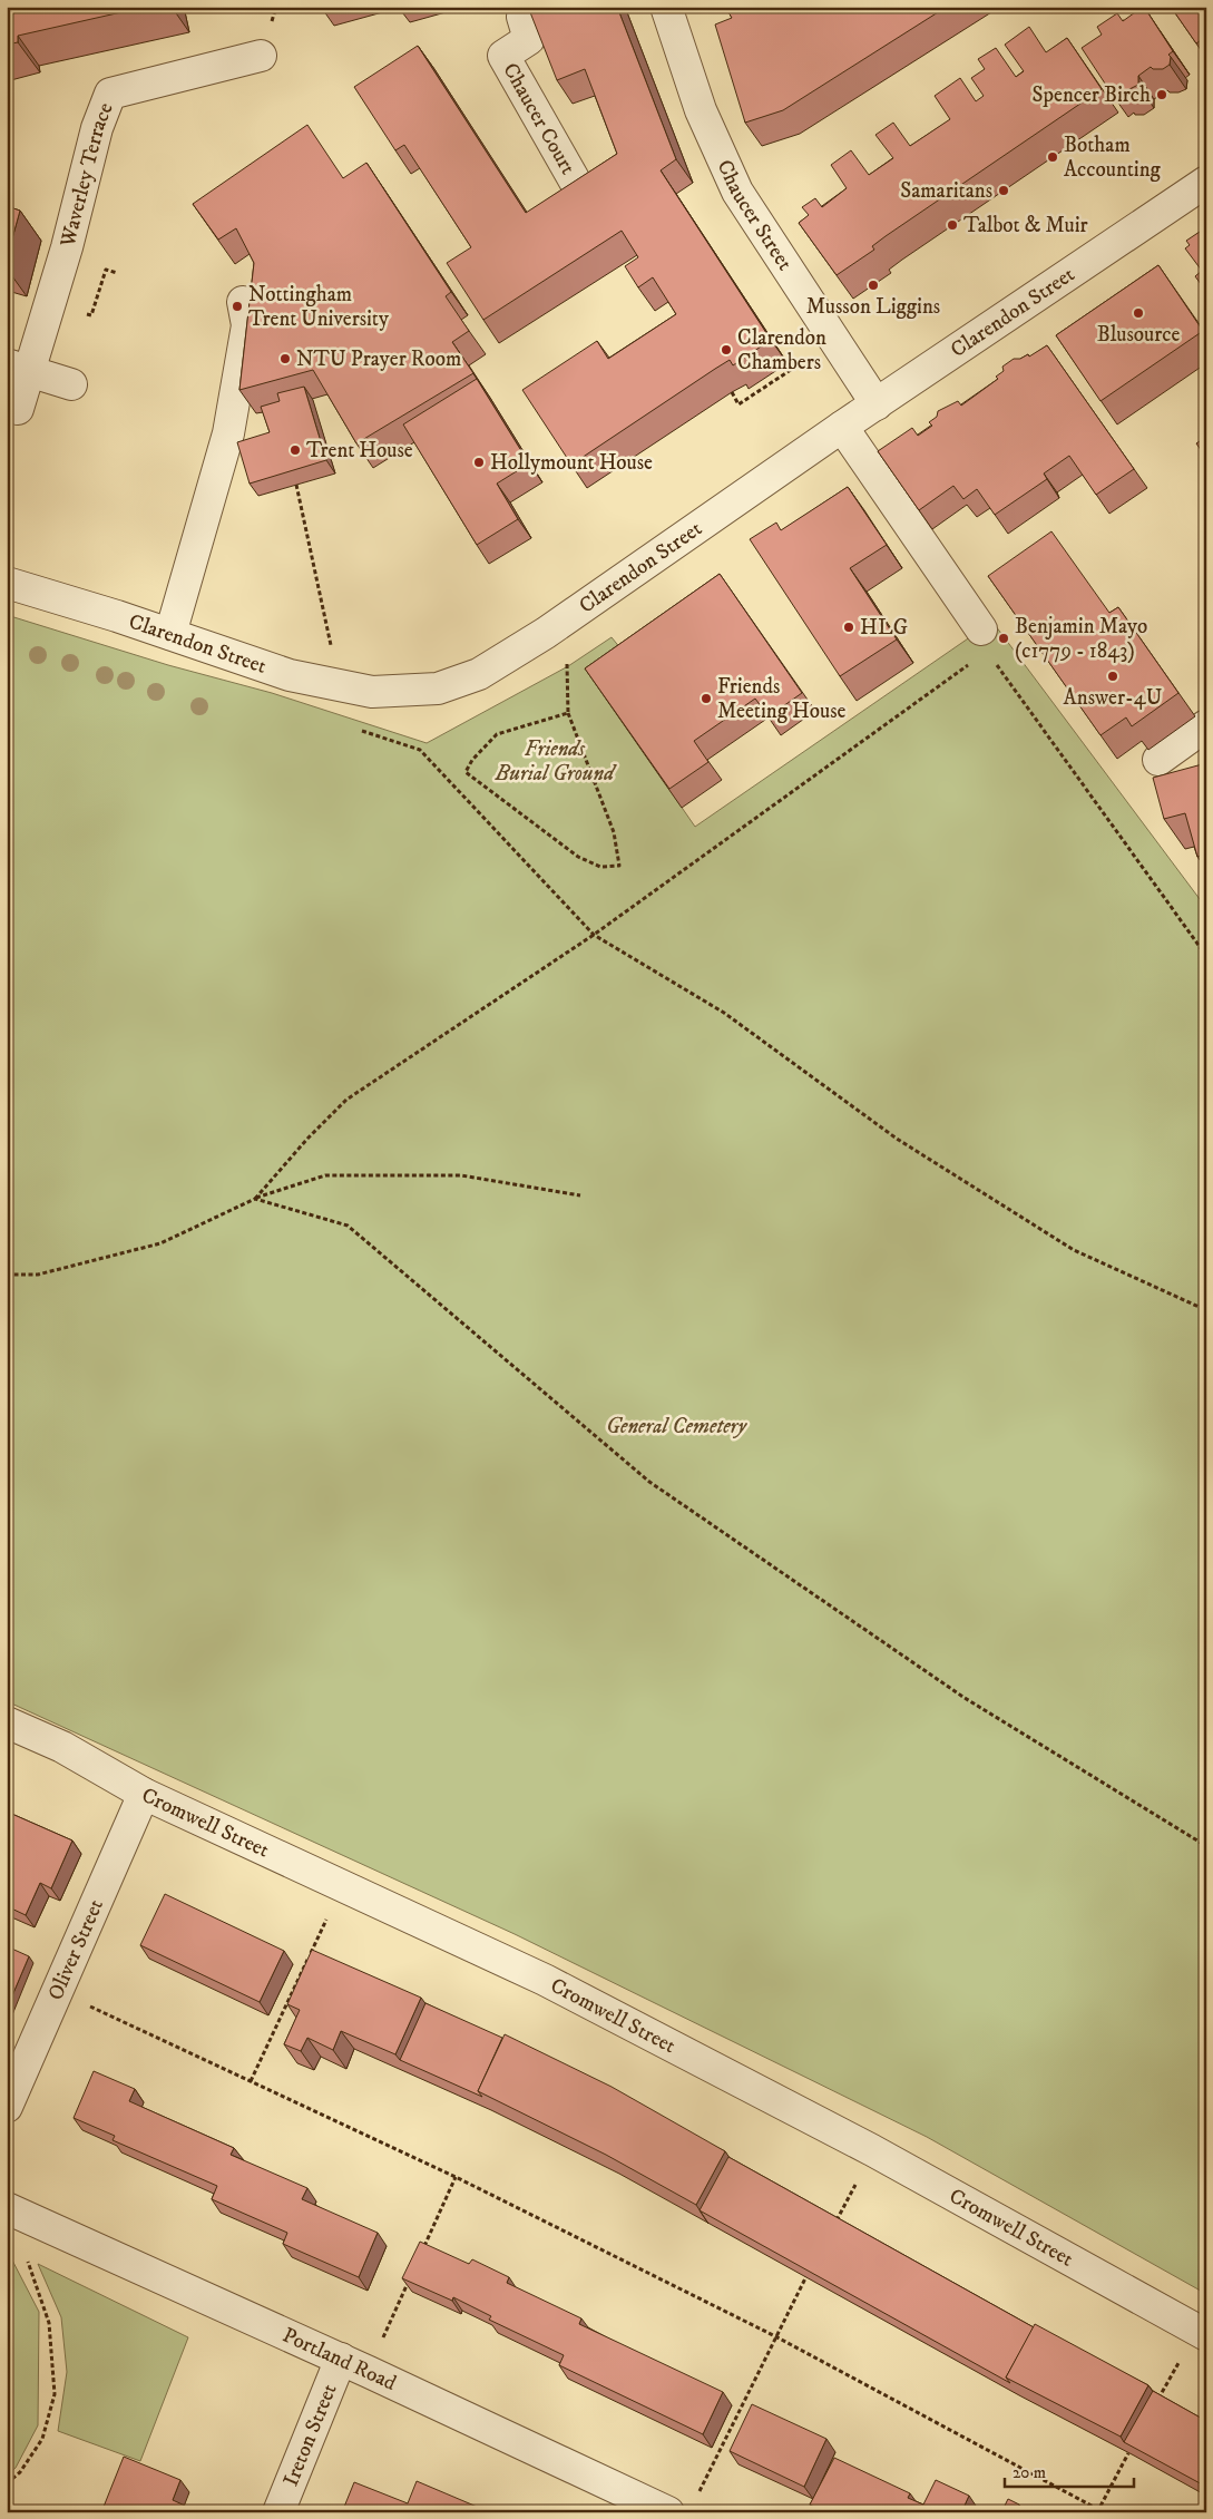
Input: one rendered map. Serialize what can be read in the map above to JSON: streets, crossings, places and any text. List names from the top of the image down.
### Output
{
  "streets": {
    "street": [
      "Chaucer Court",
      "Waverley Terrace",
      "Chaucer Street",
      "Clarendon Street",
      "Cromwell Street",
      "Oliver Street",
      "Portland Road",
      "Ireton Street"
    ]
  },
  "crossings": [
    ["Chaucer Street", "Clarendon Street"],
    ["Cromwell Street", "Oliver Street"],
    ["Portland Road", "Ireton Street"]
  ],
  "parks": ["Friends Burial Ground", "General Cemetery"],
  "places": [
    "Spencer Birch",
    "Botham Accounting",
    "Samaritans",
    "Talbot & Muir",
    "Musson Liggins",
    "Nottingham Trent University",
    "Blusource",
    "Clarendon Chambers",
    "NTU Prayer Room",
    "Trent House",
    "Hollymount House",
    "HLG",
    "Benjamin Mayo (c1779 - 1843)",
    "Answer-4U",
    "Friends Meeting House"
  ],
  "scale_bar": "20 m"
}
